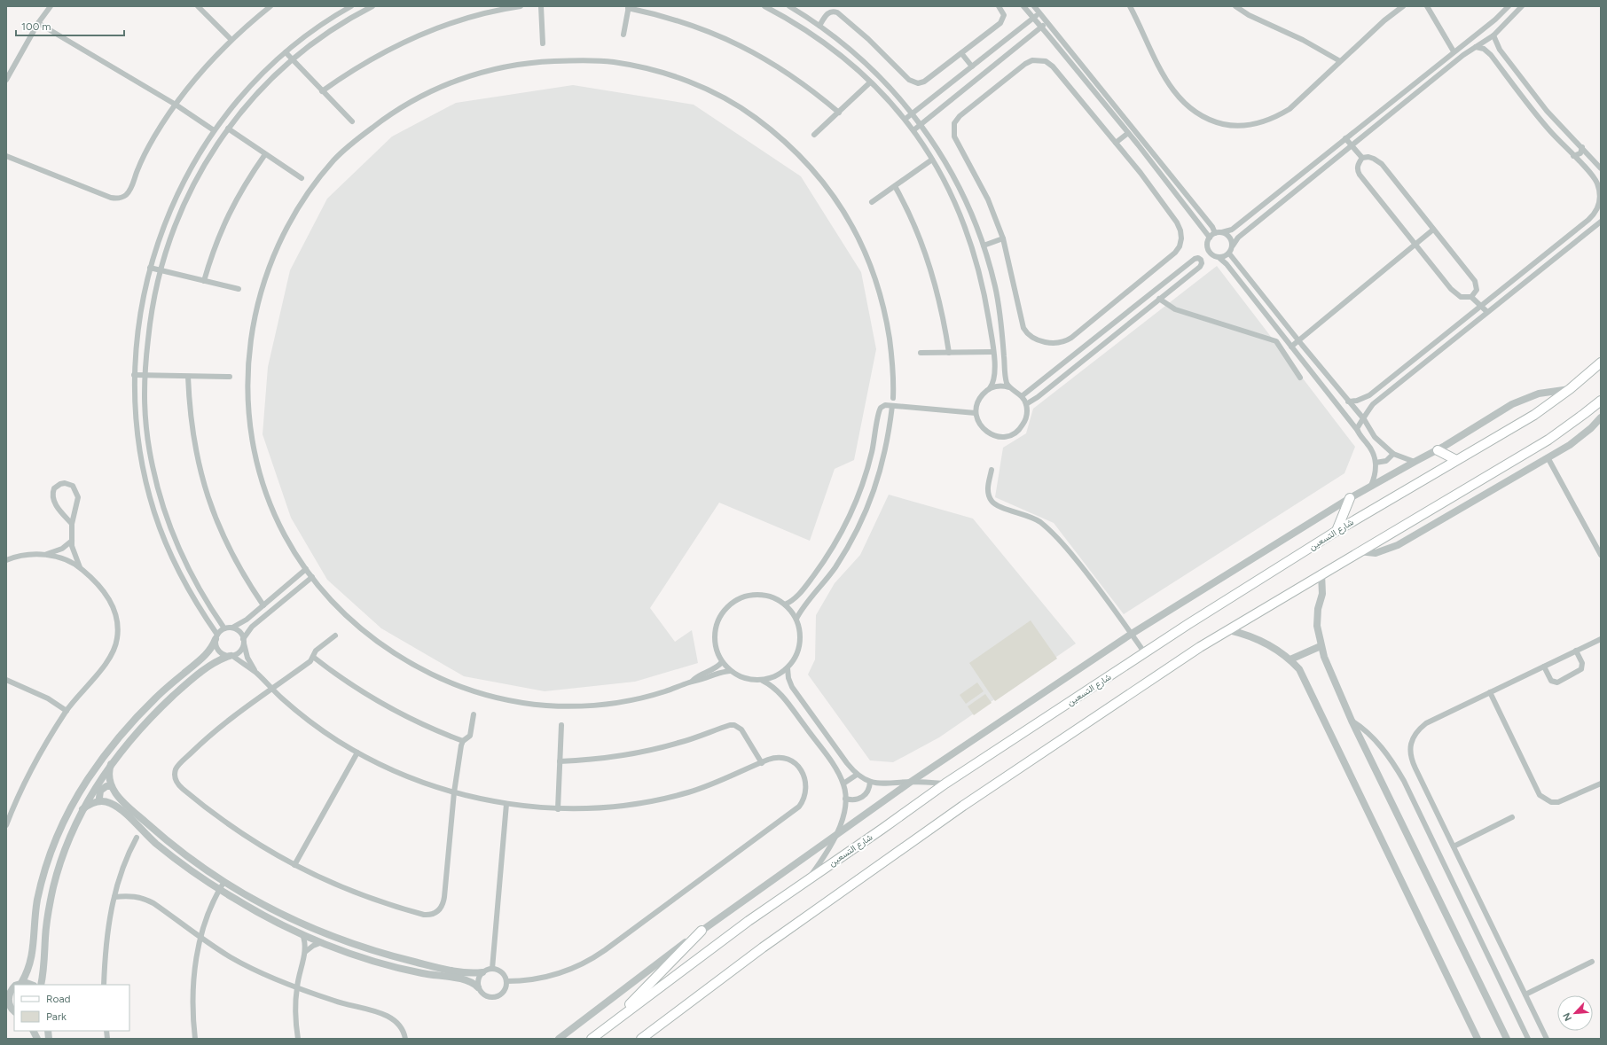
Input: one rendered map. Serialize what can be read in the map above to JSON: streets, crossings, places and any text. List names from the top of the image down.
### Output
{
  "streets": {
    "main road": ["شارع التسعين"]
  },
  "legend": ["Road", "Park"],
  "scale_bar": "100 m",
  "north": "bottom left"
}
